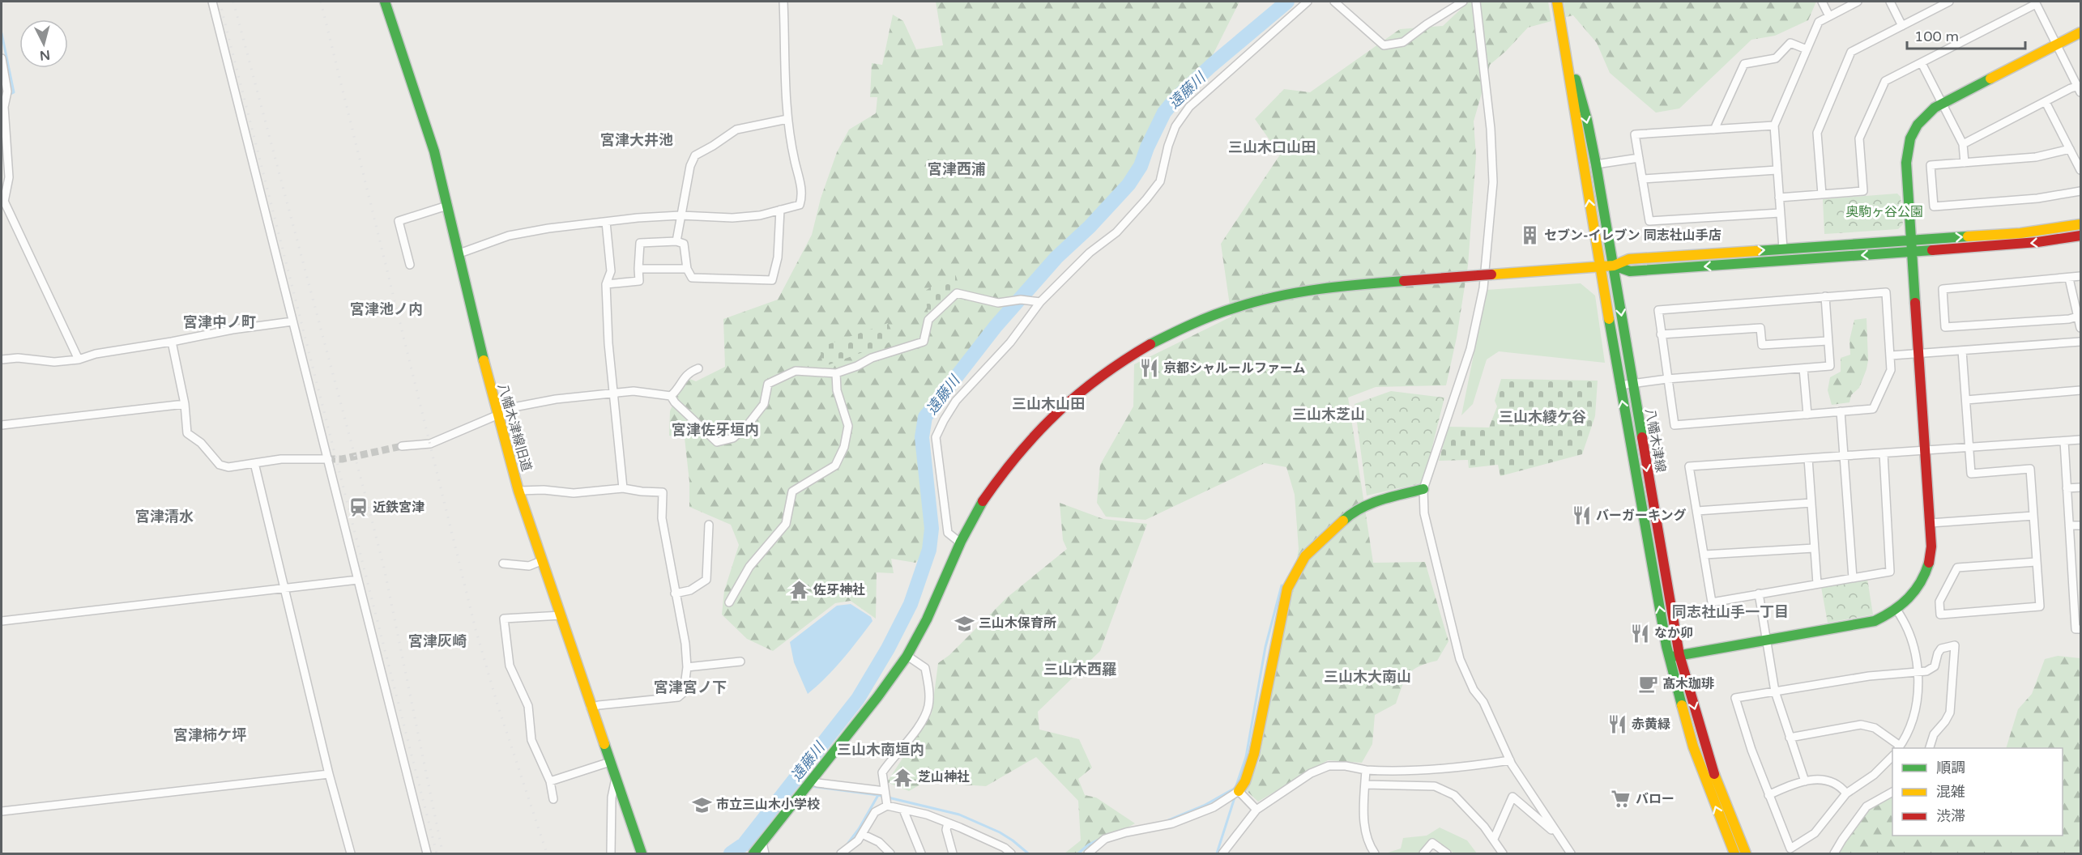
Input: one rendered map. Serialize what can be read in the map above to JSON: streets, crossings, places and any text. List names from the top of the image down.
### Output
{
  "streets": {
    "street": ["八幡木津線旧道", "八幡木津線"]
  },
  "districts": [
    "宮津大井池",
    "三山木口山田",
    "宮津西浦",
    "宮津池ノ内",
    "宮津中ノ町",
    "三山木山田",
    "三山木芝山",
    "三山木綾ケ谷",
    "宮津佐牙垣内",
    "宮津清水",
    "同志社山手一丁目",
    "宮津灰崎",
    "三山木西羅",
    "三山木大南山",
    "宮津宮ノ下",
    "宮津柿ケ坪",
    "三山木南垣内"
  ],
  "water": ["遠藤川"],
  "parks": ["奥駒ヶ谷公園"],
  "places": {
    "building": ["セブン-イレブン 同志社山手店"],
    "restaurant": [
      "京都シャルールファーム",
      "バーガーキング",
      "なか卯",
      "赤黄緑"
    ],
    "station": ["近鉄宮津"],
    "temple": ["佐牙神社", "芝山神社"],
    "school or university": ["三山木保育所", "市立三山木小学校"],
    "cafe": ["髙木珈琲"],
    "supermarket": ["バロー"]
  },
  "legend": ["順調", "混雑", "渋滞"],
  "scale_bar": "100 m",
  "north": "bottom"
}
